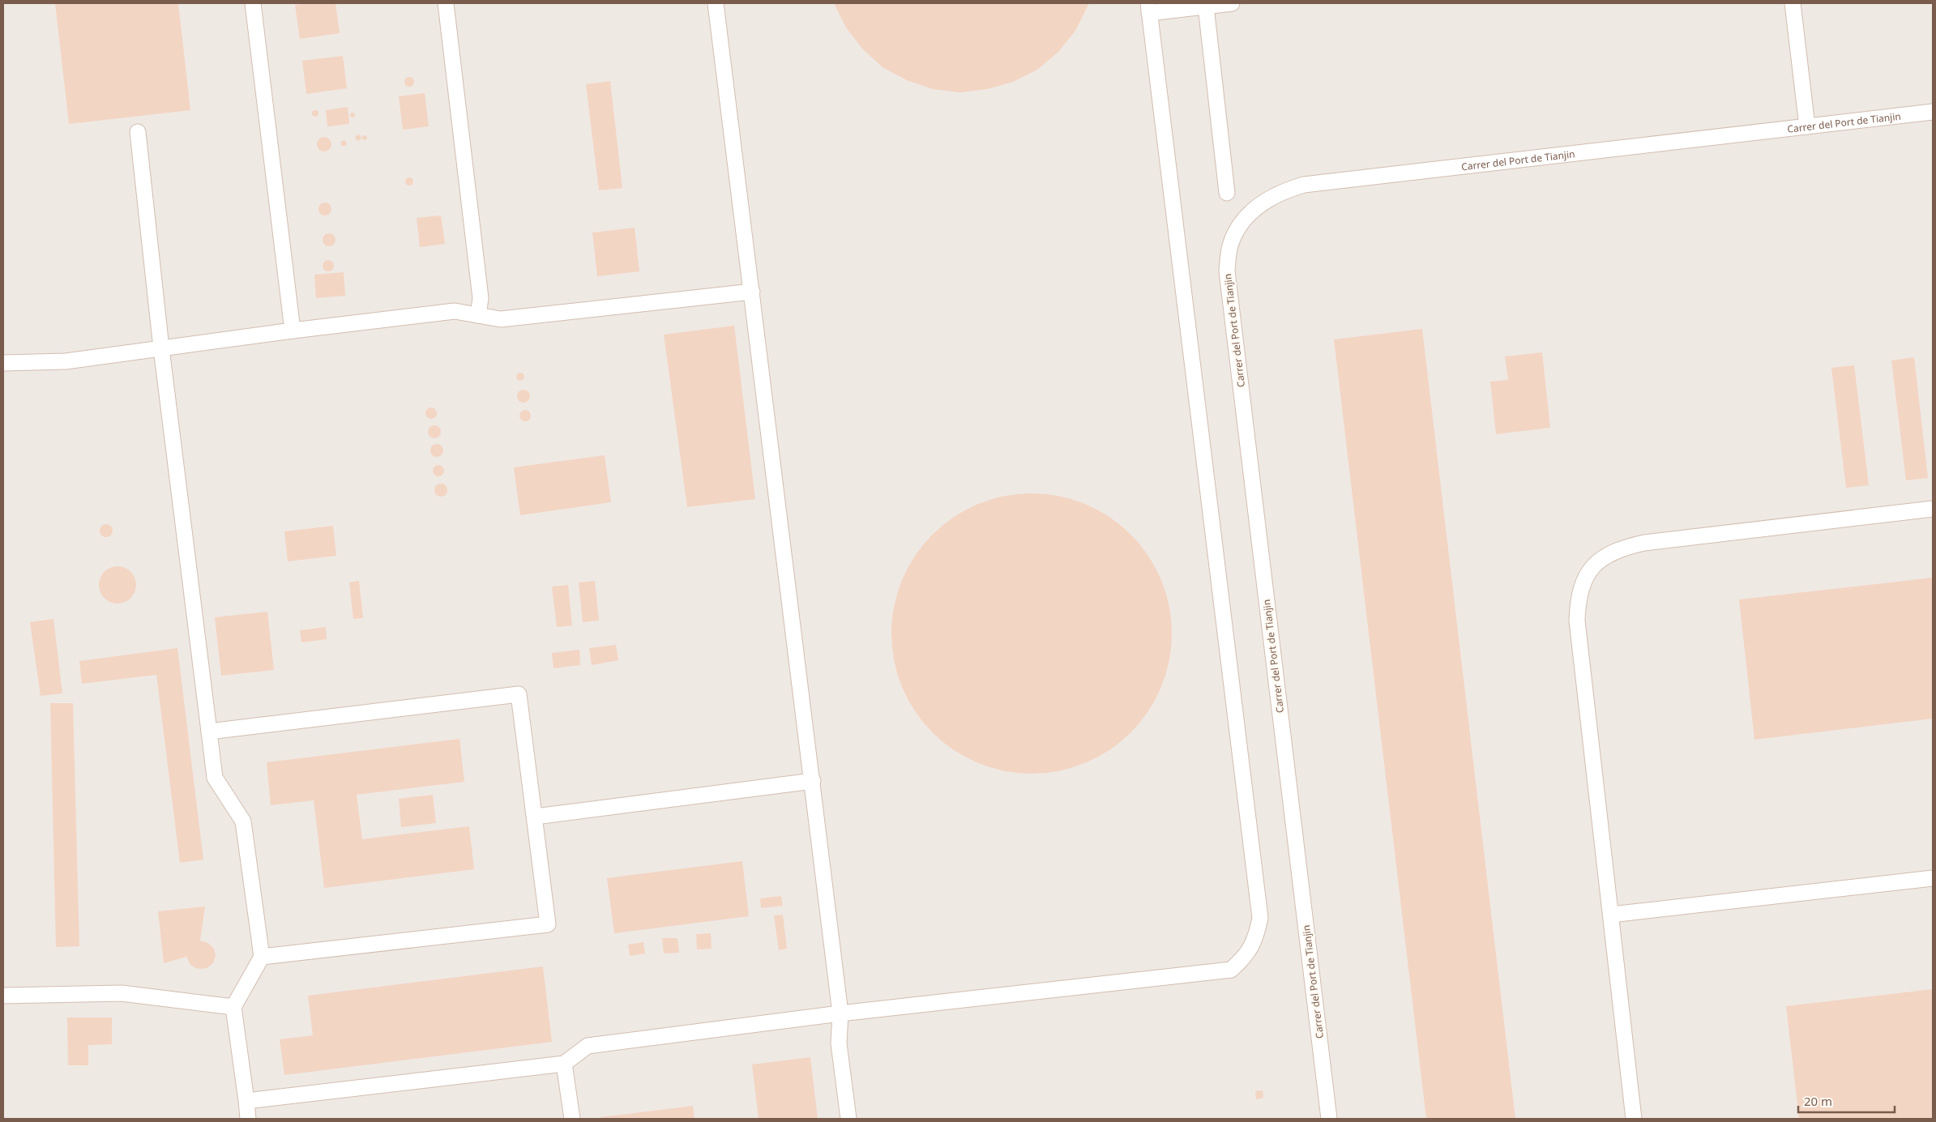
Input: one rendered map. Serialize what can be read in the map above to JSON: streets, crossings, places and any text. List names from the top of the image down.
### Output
{
  "streets": {
    "lane": ["Carrer del Port de Tianjin"]
  },
  "scale_bar": "20 m"
}
